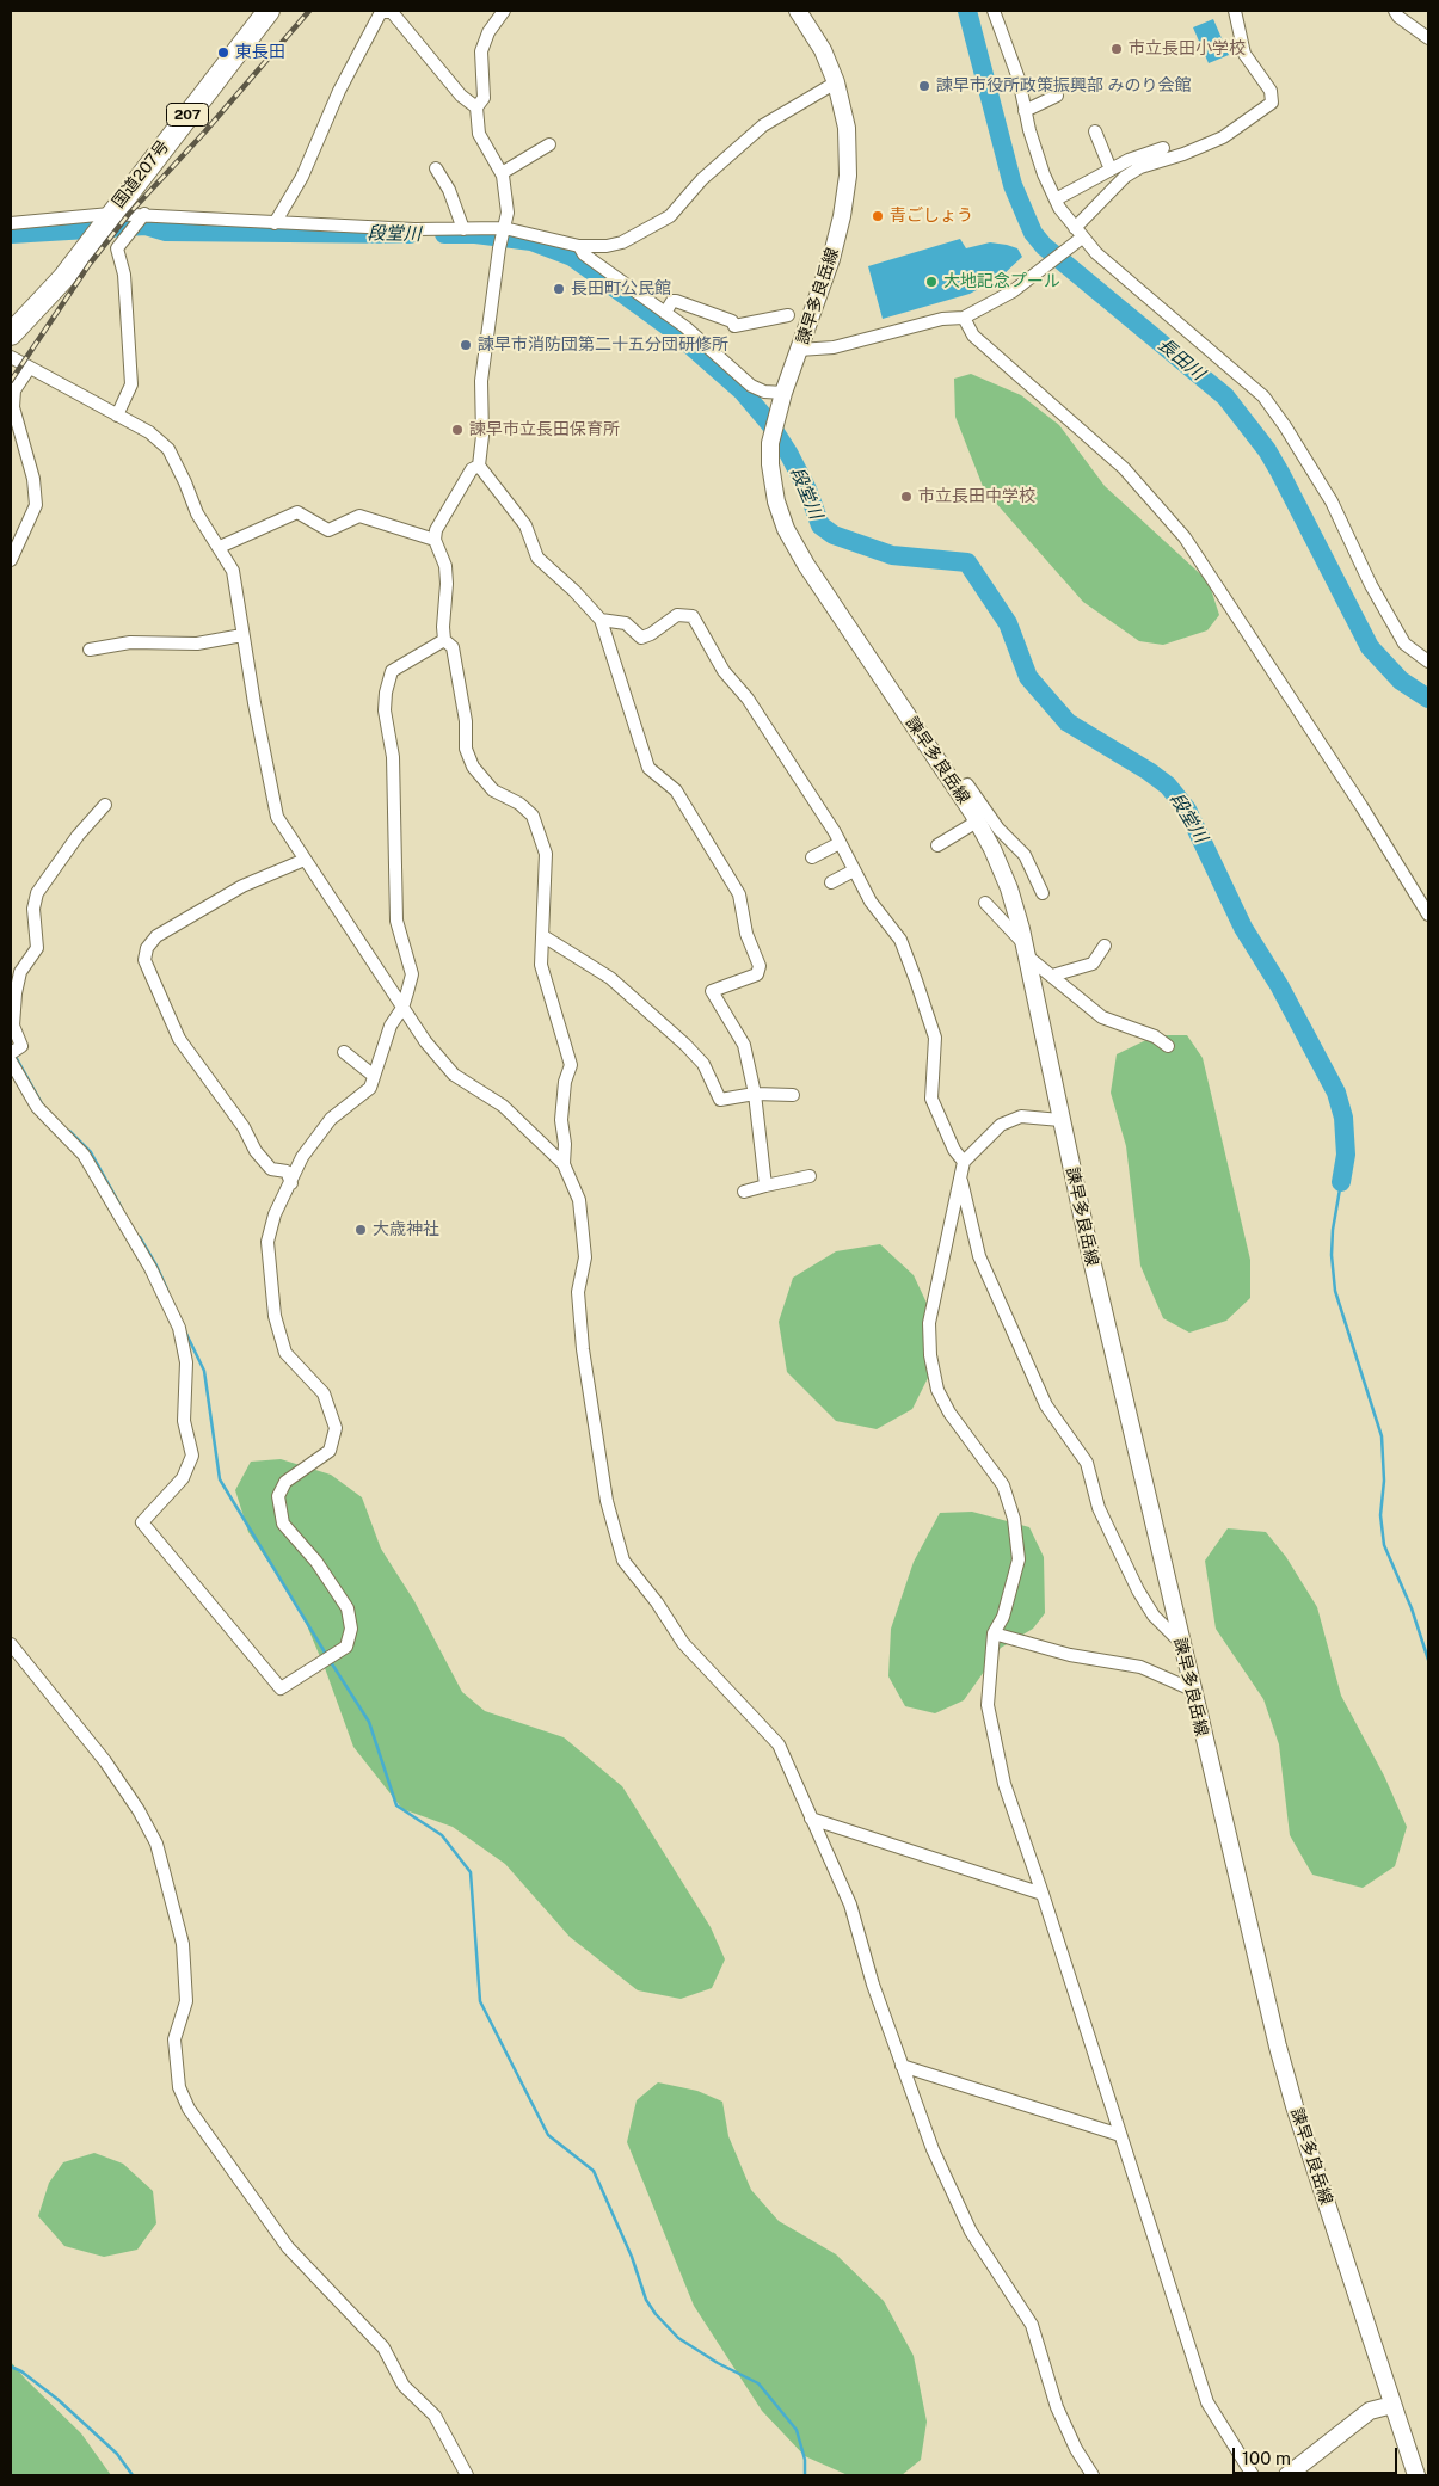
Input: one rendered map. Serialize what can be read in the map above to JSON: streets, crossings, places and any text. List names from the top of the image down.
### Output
{
  "streets": {
    "highway": ["207", "国道207号"],
    "main road": ["諫早多良岳線"]
  },
  "water": ["段堂川", "長田川"],
  "places": [
    "市立長田小学校",
    "東長田",
    "諫早市役所政策振興部 みのり会館",
    "青ごしょう",
    "大地記念プール",
    "長田町公民館",
    "諫早市消防団第二十五分団研修所",
    "諫早市立長田保育所",
    "市立長田中学校",
    "大歳神社"
  ],
  "scale_bar": "100 m"
}
